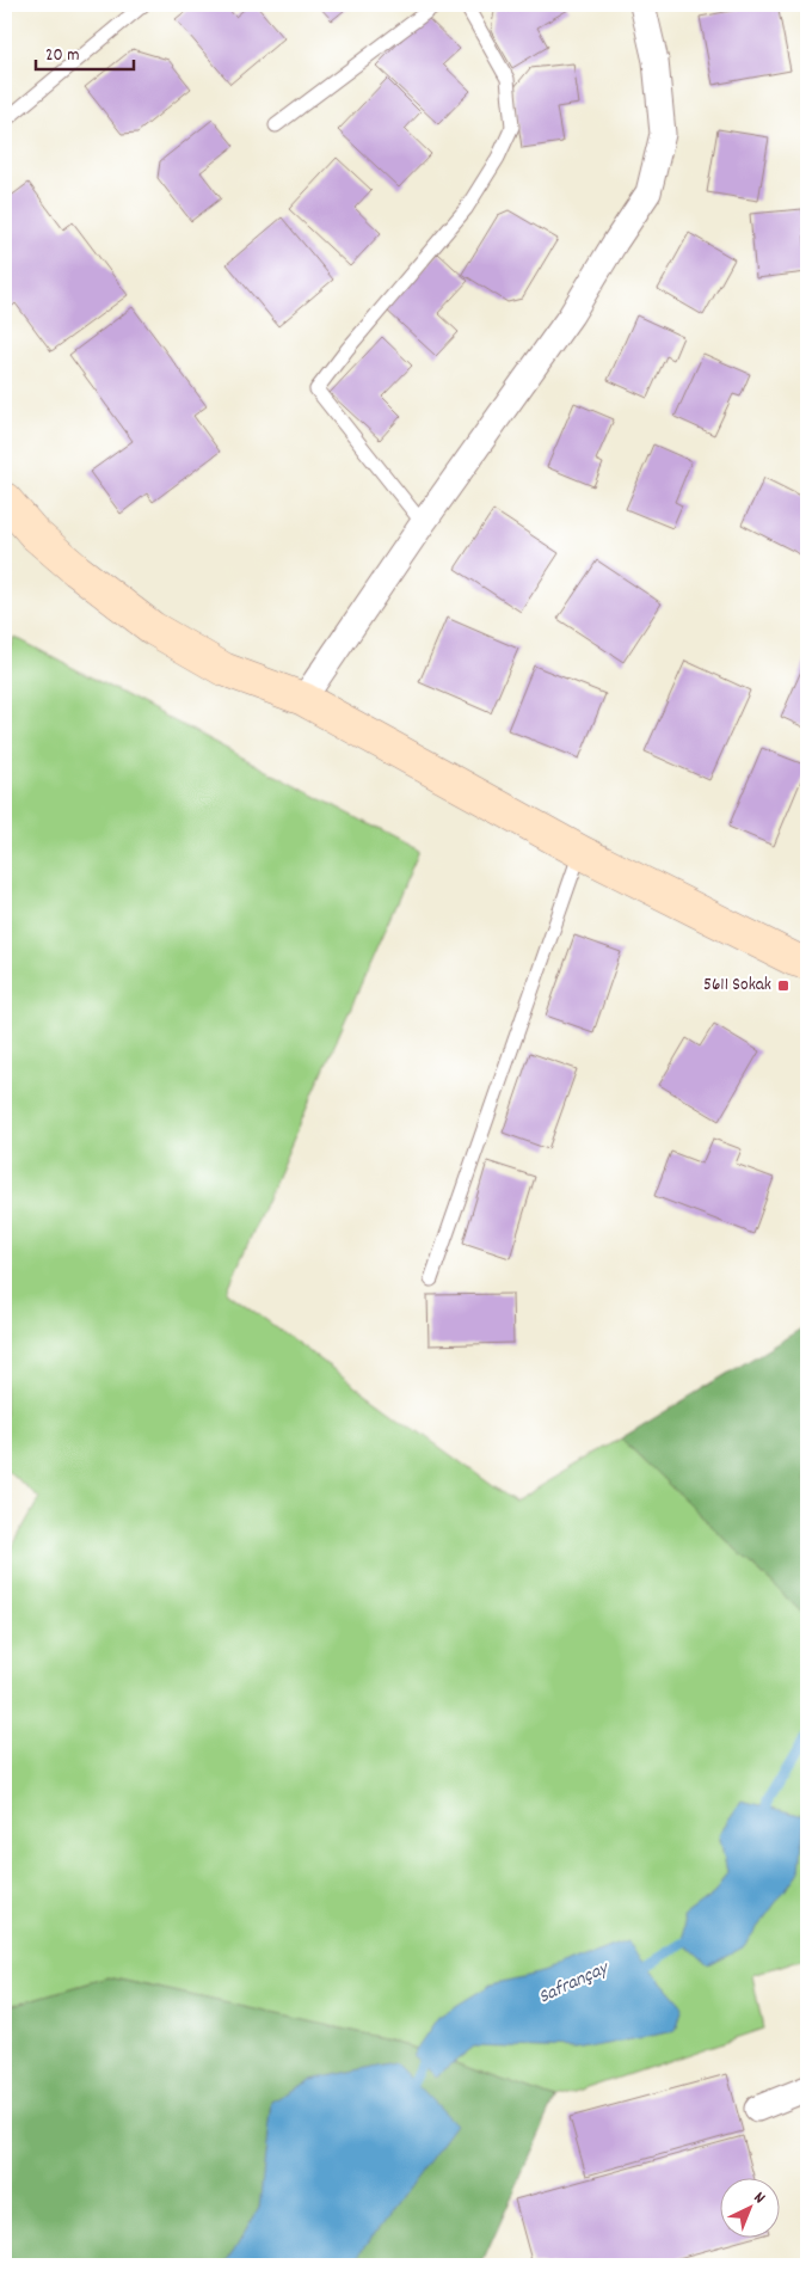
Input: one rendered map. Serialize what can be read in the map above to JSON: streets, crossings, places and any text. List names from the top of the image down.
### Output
{
  "water": ["Safrançay"],
  "places": {
    "transit": ["5611 Sokak"]
  },
  "scale_bar": "20 m",
  "north": "top right"
}
